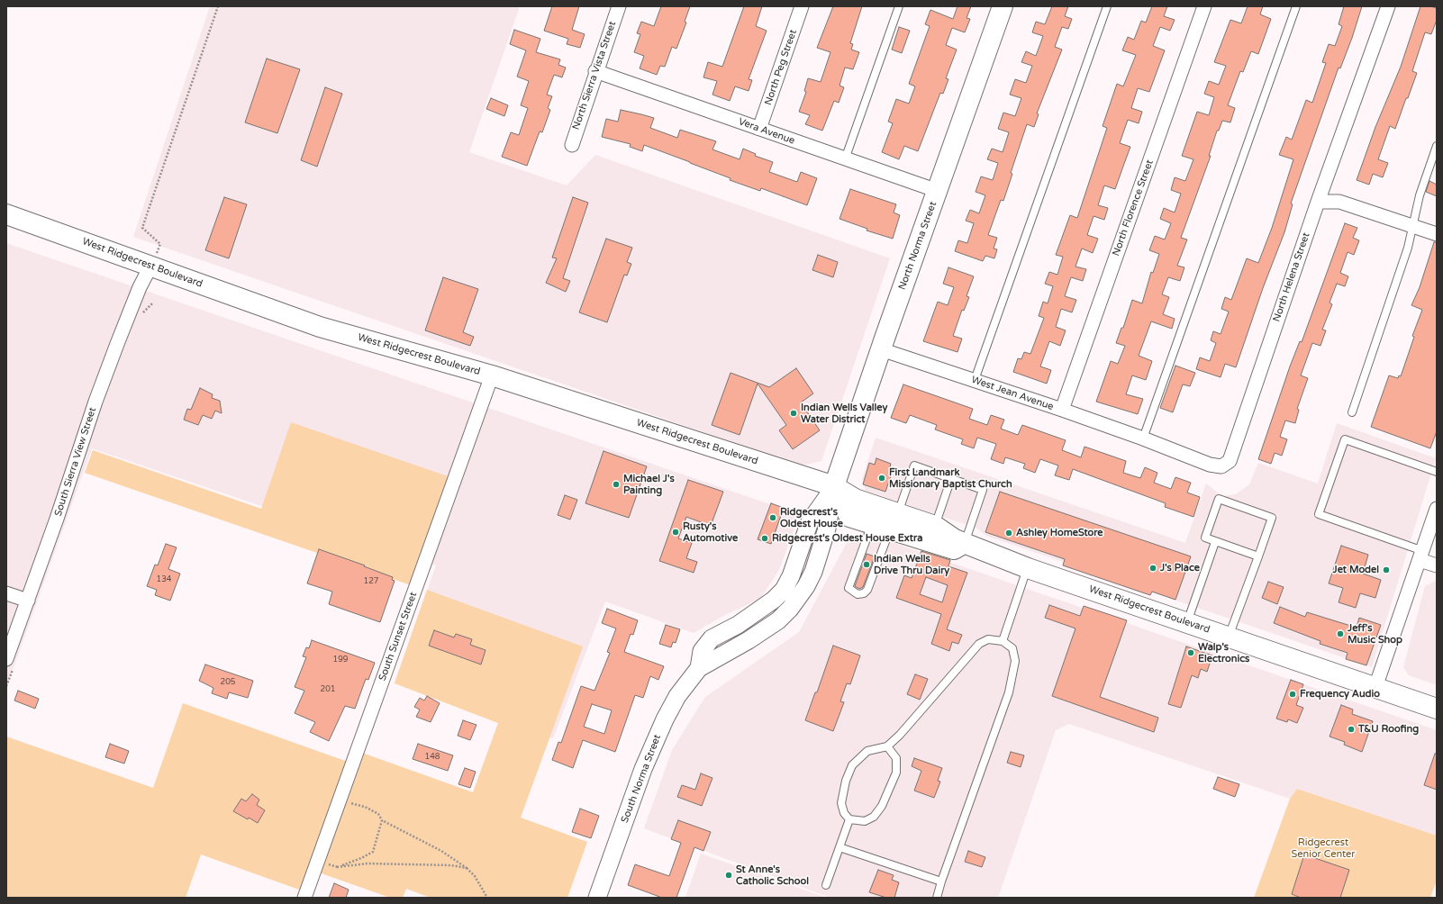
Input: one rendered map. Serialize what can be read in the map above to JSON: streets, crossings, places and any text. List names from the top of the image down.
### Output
{
  "streets": {
    "main road": ["North Norma Street", "West Ridgecrest Boulevard"],
    "street": [
      "North Peg Street",
      "North Sierra Vista Street",
      "Vera Avenue",
      "North Florence Street",
      "North Helena Street",
      "West Jean Avenue",
      "South Sierra View Street",
      "South Sunset Street",
      "South Norma Street"
    ]
  },
  "crossings": [
    ["North Peg Street", "Vera Avenue"],
    ["North Sierra Vista Street", "Vera Avenue"],
    ["Vera Avenue", "North Norma Street"],
    ["North Florence Street", "West Jean Avenue"],
    ["North Norma Street", "West Ridgecrest Boulevard"],
    ["North Norma Street", "West Jean Avenue"],
    ["North Norma Street", "South Norma Street"],
    ["West Ridgecrest Boulevard", "South Sierra View Street"],
    ["West Ridgecrest Boulevard", "South Sunset Street"],
    ["West Ridgecrest Boulevard", "South Norma Street"],
    ["North Helena Street", "West Jean Avenue"]
  ],
  "parks": ["Ridgecrest Senior Center"],
  "places": [
    "Indian Wells Valley Water District",
    "First Landmark Missionary Baptist Church",
    "Michael J's Painting",
    "Ridgecrest's Oldest House",
    "Rusty's Automotive",
    "Ashley HomeStore",
    "Ridgecrest's Oldest House Extra",
    "Indian Wells Drive Thru Dairy",
    "J's Place",
    "Jet Model",
    "Jeff's Music Shop",
    "Walp's Electronics",
    "Frequency Audio",
    "T&U Roofing",
    "St Anne's Catholic School"
  ],
  "house_numbers": [
    "134",
    "127",
    "199",
    "205",
    "201",
    "148"
  ]
}
